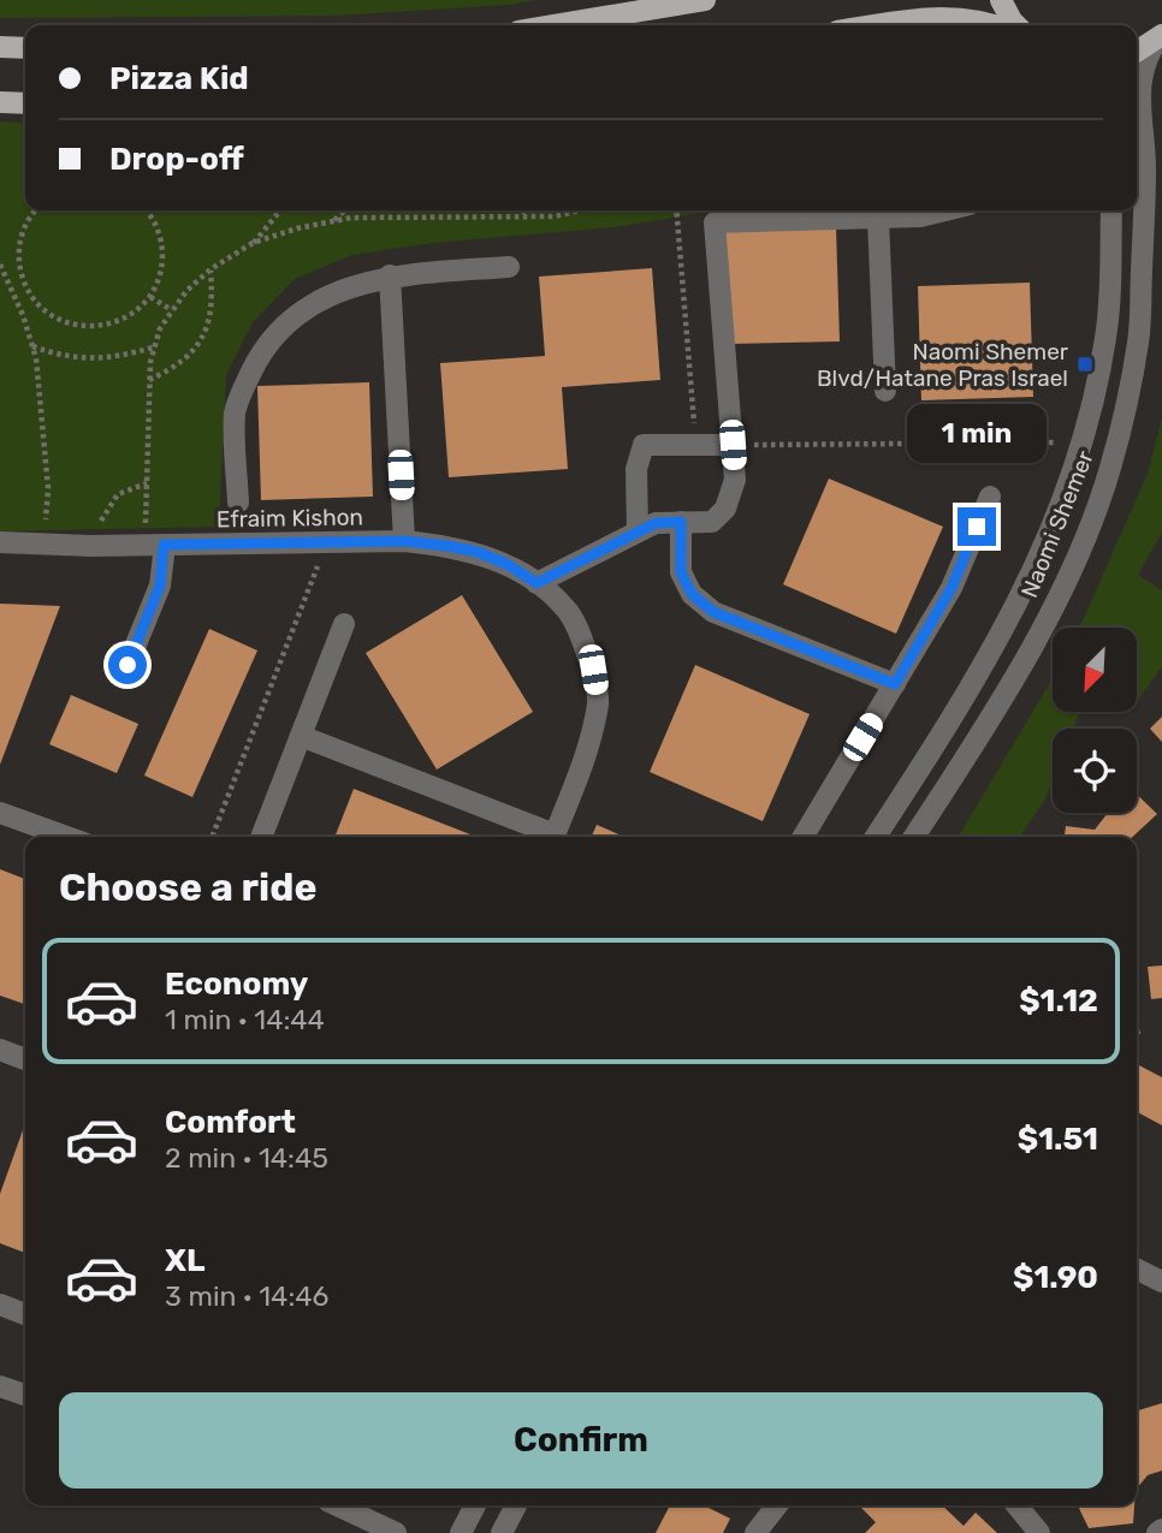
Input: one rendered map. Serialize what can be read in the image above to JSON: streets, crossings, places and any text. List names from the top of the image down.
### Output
{
  "streets": {
    "street": ["Efraim Kishon", "Naomi Shemer"]
  },
  "places": {
    "transit": ["Naomi Shemer Blvd/Hatane Pras Israel"]
  },
  "north": "bottom left",
  "page": {
    "banner": ["Pizza Kid", "Drop-off"],
    "bubble": "1 min",
    "heading": "Choose a ride",
    "list": [
      {
        "name": "Economy",
        "note": "1 min · 14:44",
        "value": "$1.12"
      },
      {
        "name": "Comfort",
        "note": "2 min · 14:45",
        "value": "$1.51"
      },
      {
        "name": "XL",
        "note": "3 min · 14:46",
        "value": "$1.90"
      }
    ],
    "buttons": "Confirm"
  }
}
